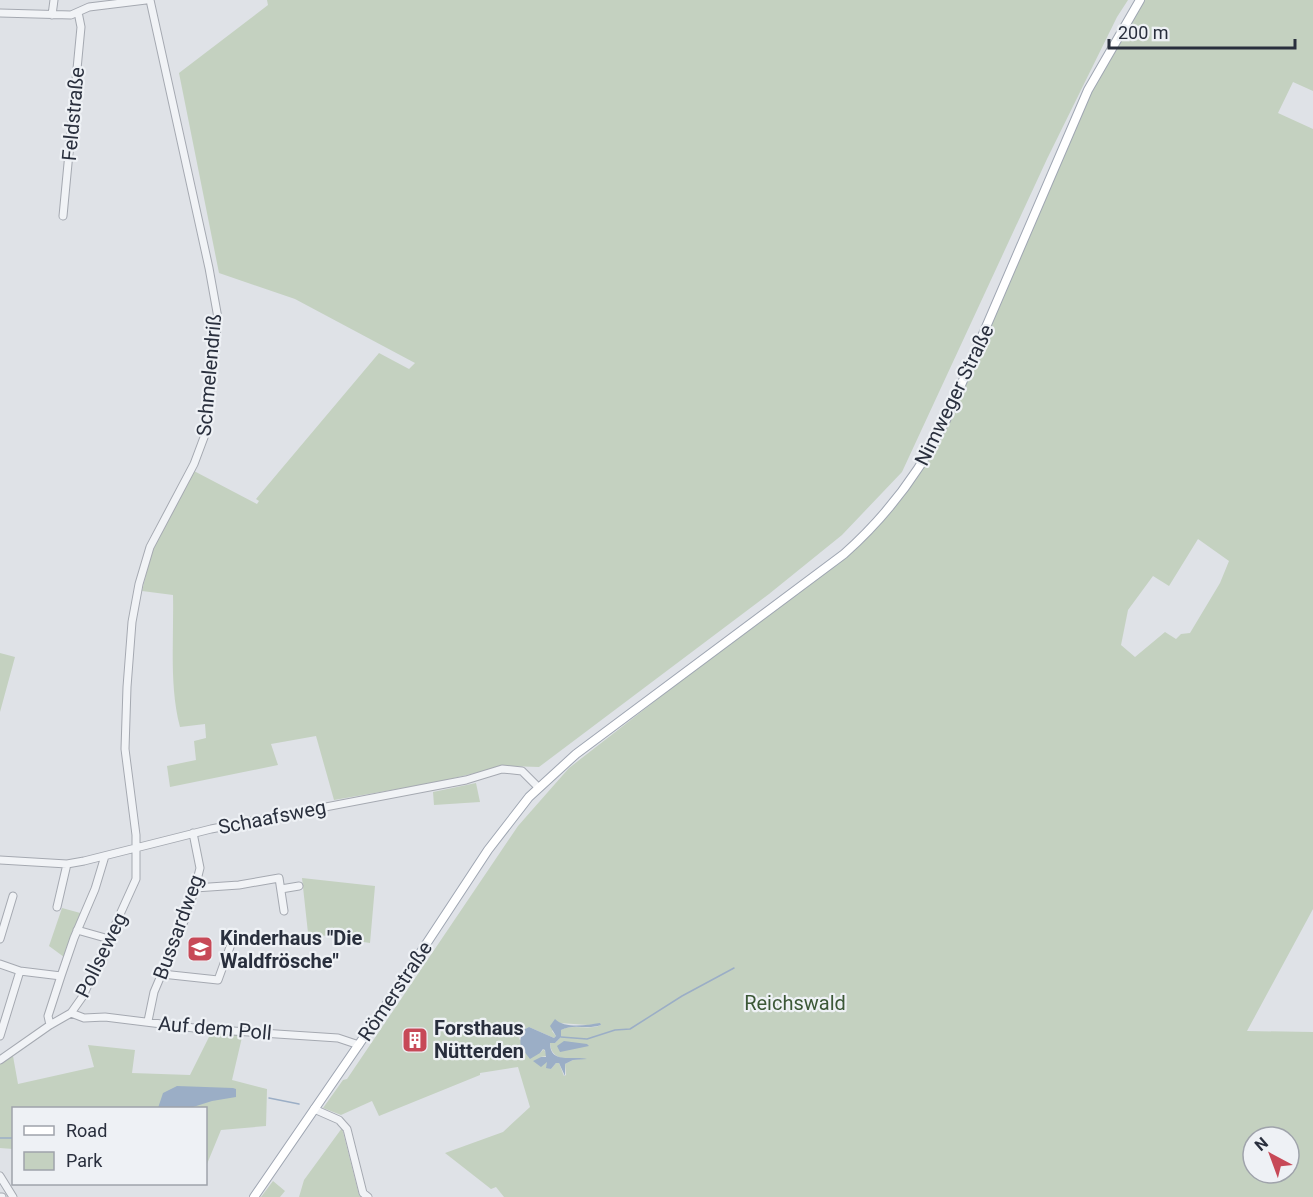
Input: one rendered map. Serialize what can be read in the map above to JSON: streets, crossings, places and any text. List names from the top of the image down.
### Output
{
  "streets": {
    "main road": ["Nimweger Straße", "Römerstraße"],
    "street": [
      "Feldstraße",
      "Schmelendriß",
      "Schaafsweg",
      "Bussardweg",
      "Pollseweg",
      "Auf dem Poll"
    ]
  },
  "crossings": [
    ["Schmelendriß", "Schaafsweg"],
    ["Schmelendriß", "Pollseweg"],
    ["Nimweger Straße", "Schaafsweg"],
    ["Nimweger Straße", "Römerstraße"],
    ["Schaafsweg", "Bussardweg"],
    ["Schaafsweg", "Pollseweg"],
    ["Schaafsweg", "Römerstraße"],
    ["Bussardweg", "Auf dem Poll"],
    ["Pollseweg", "Auf dem Poll"],
    ["Römerstraße", "Auf dem Poll"]
  ],
  "parks": ["Reichswald"],
  "places": {
    "school or university": ["Kinderhaus \"Die Waldfrösche\""],
    "building": ["Forsthaus Nütterden"]
  },
  "legend": ["Road", "Park"],
  "scale_bar": "200 m",
  "north": "top left"
}
